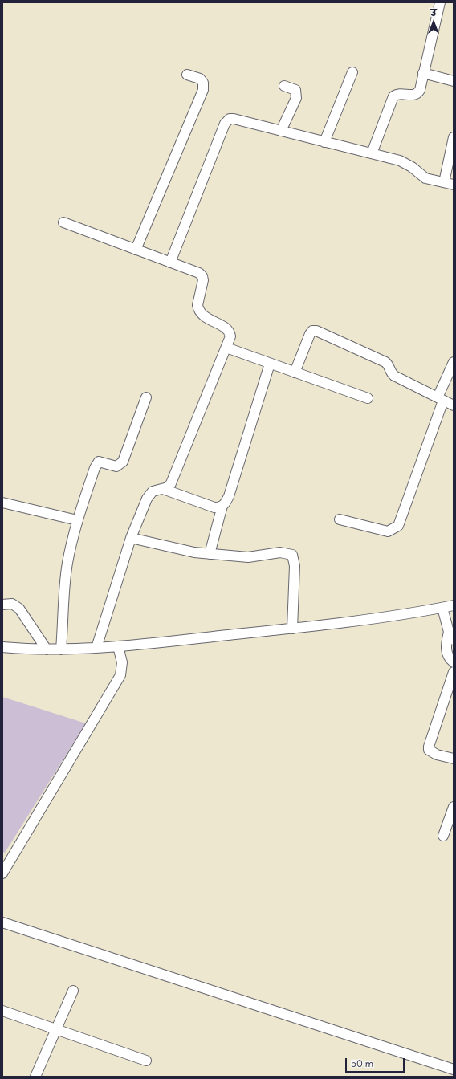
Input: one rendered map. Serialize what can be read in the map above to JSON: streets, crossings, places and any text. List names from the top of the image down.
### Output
{
  "scale_bar": "50 m",
  "north": "top"
}
